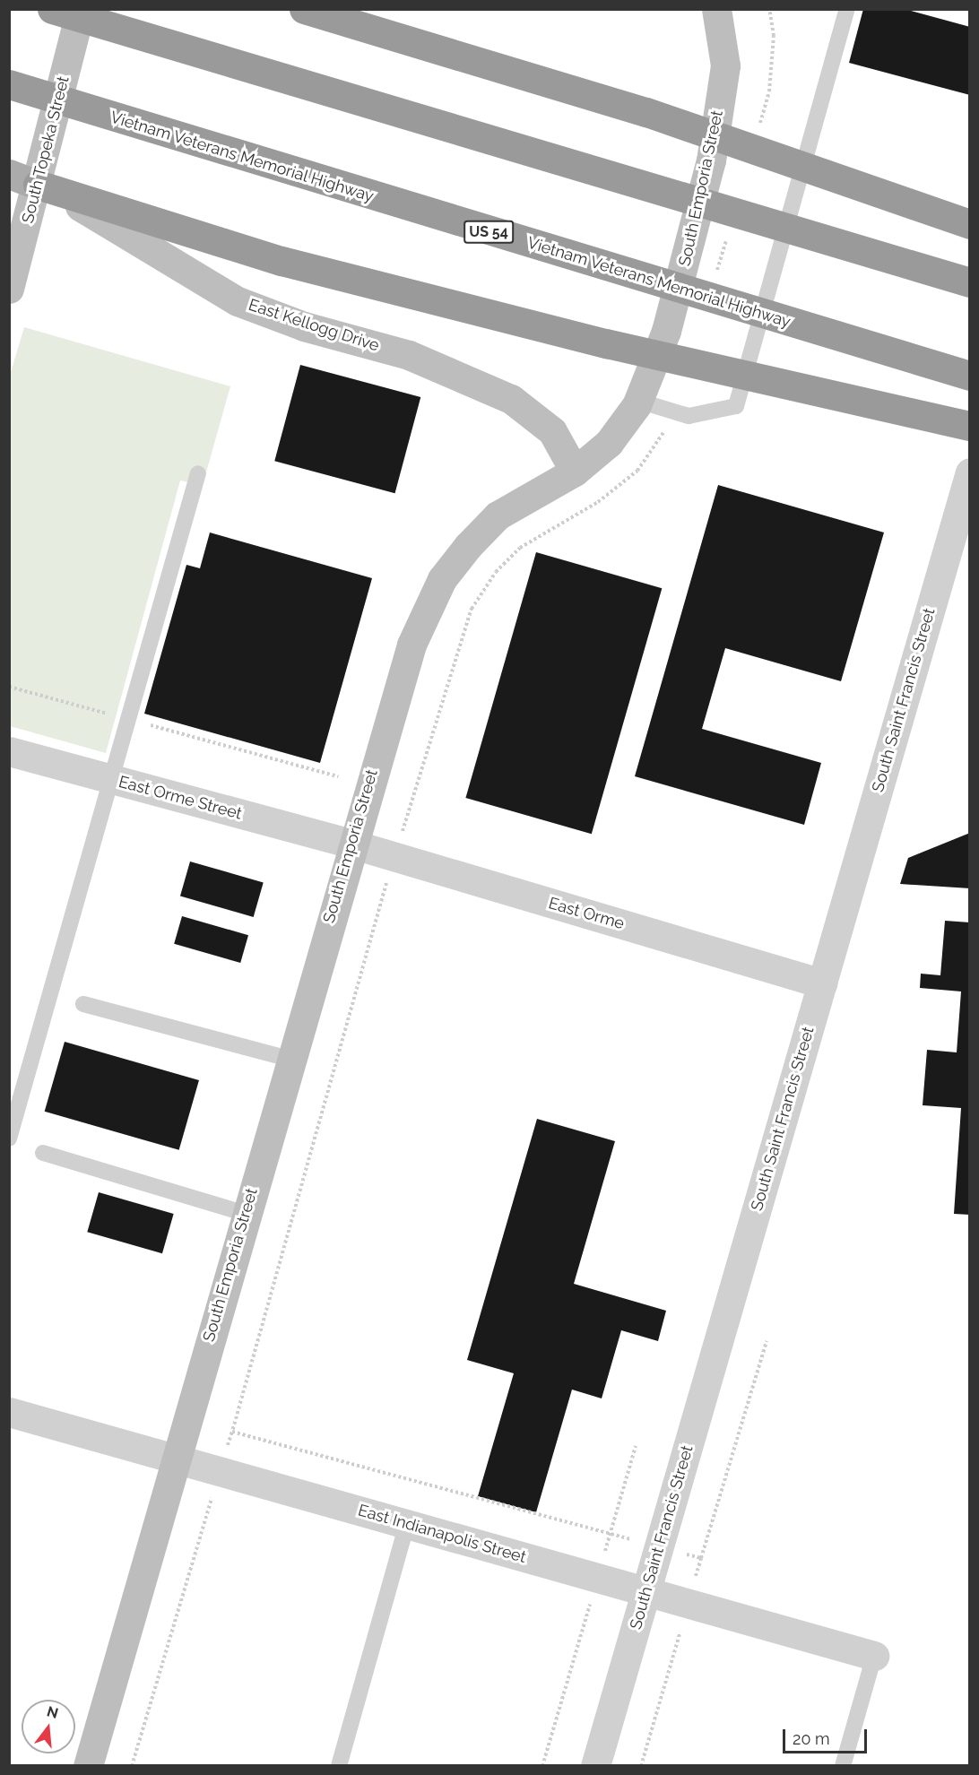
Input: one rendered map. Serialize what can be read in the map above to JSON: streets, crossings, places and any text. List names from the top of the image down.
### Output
{
  "streets": {
    "highway": ["Vietnam Veterans Memorial Highway", "US 54"],
    "main road": ["East Kellogg Drive"],
    "street": [
      "South Topeka Street",
      "South Emporia Street",
      "South Saint Francis Street",
      "East Orme Street",
      "East Orme",
      "East Indianapolis Street"
    ]
  },
  "crossings": [
    ["South Topeka Street", "East Kellogg Drive"],
    ["South Emporia Street", "East Kellogg Drive"],
    ["South Emporia Street", "East Orme Street"],
    ["South Emporia Street", "East Orme"],
    ["South Emporia Street", "East Indianapolis Street"],
    ["South Saint Francis Street", "East Orme"],
    ["South Saint Francis Street", "East Indianapolis Street"],
    ["East Orme Street", "East Orme"]
  ],
  "scale_bar": "20 m",
  "north": "top"
}
